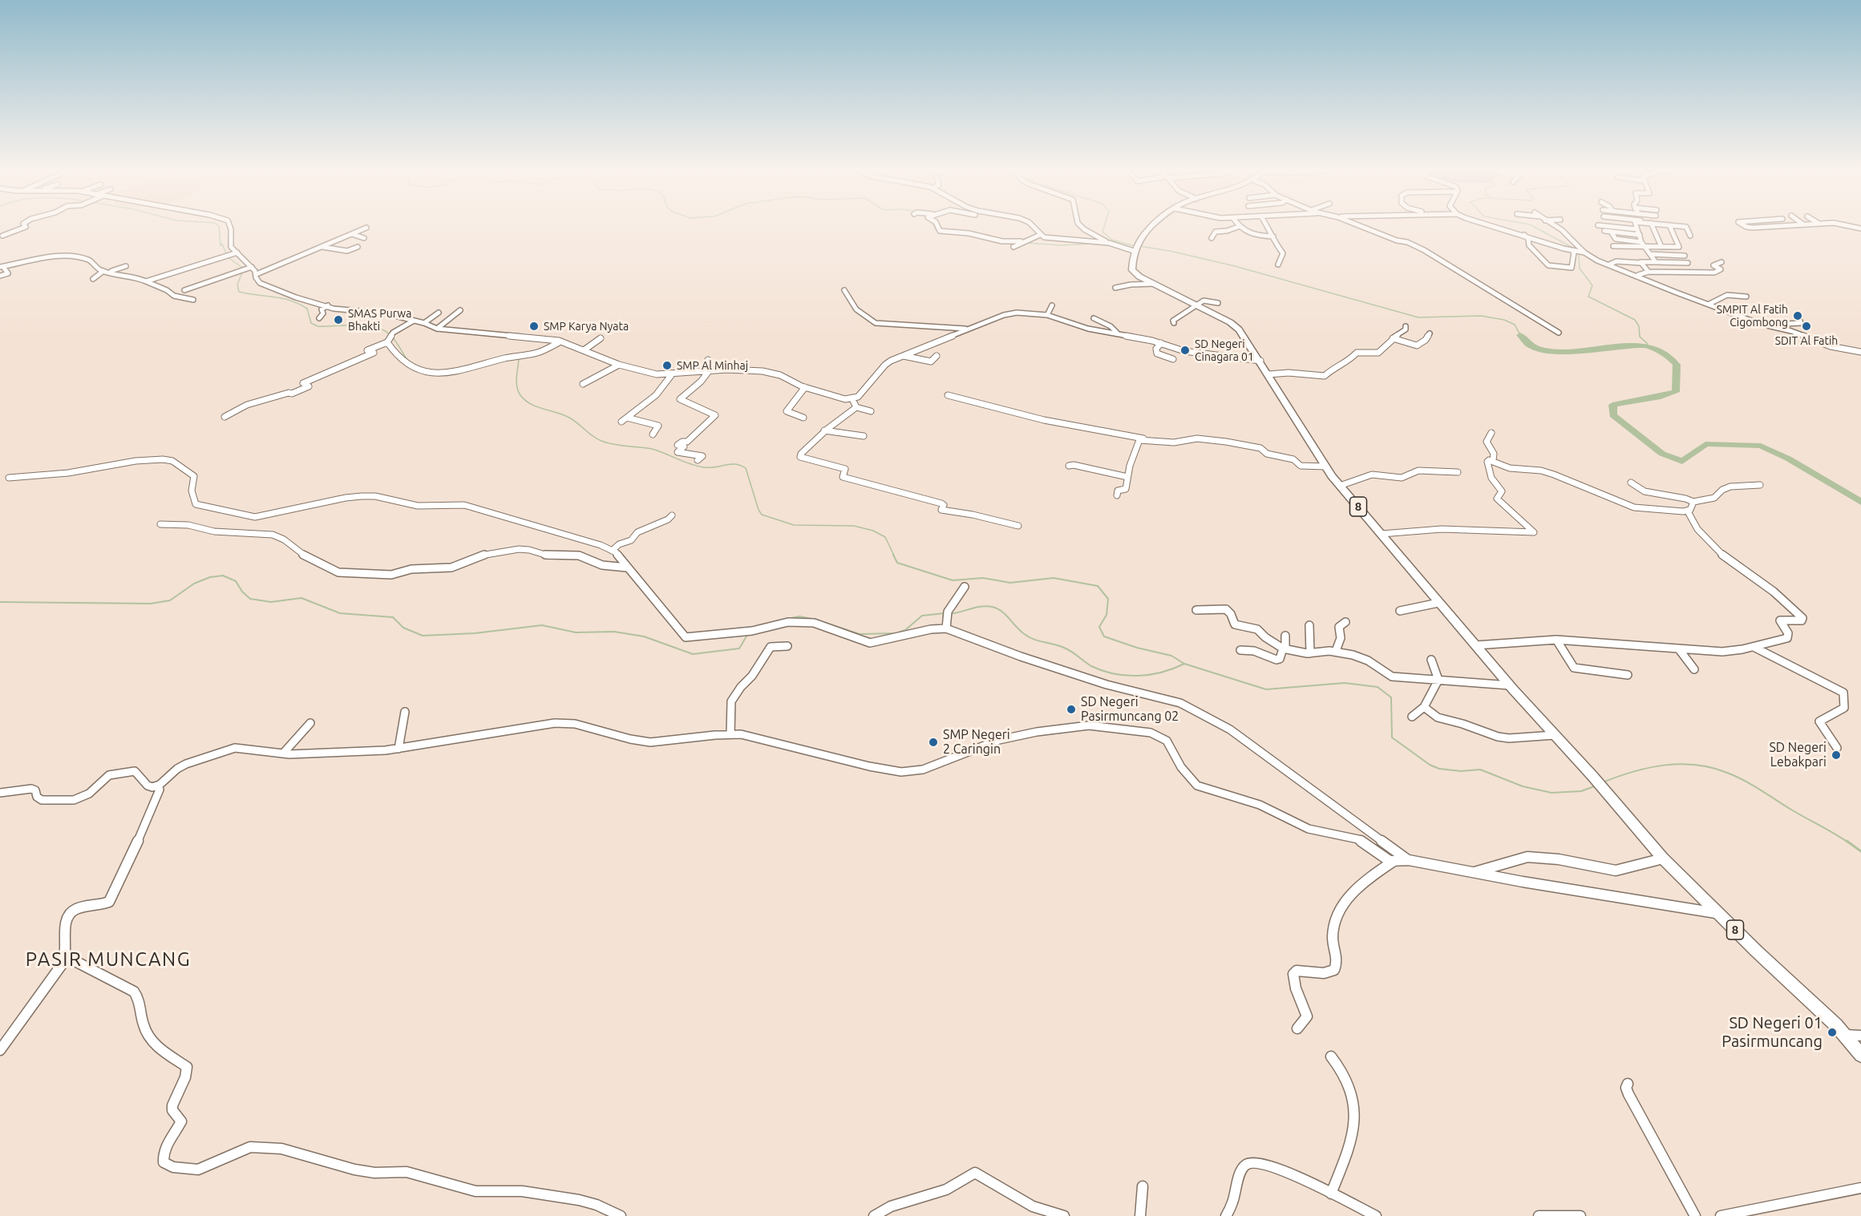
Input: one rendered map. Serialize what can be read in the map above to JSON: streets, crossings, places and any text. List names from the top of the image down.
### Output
{
  "streets": {
    "highway": ["8"]
  },
  "districts": ["PASIR MUNCANG"],
  "places": [
    "SMPIT Al Fatih Cigombong",
    "SMAS Purwa Bhakti",
    "SMP Karya Nyata",
    "SDIT Al Fatih",
    "SD Negeri Cinagara 01",
    "SMP Al Minhaj",
    "SD Negeri Pasirmuncang 02",
    "SMP Negeri 2 Caringin",
    "SD Negeri Lebakpari",
    "SD Negeri 01 Pasirmuncang"
  ]
}
